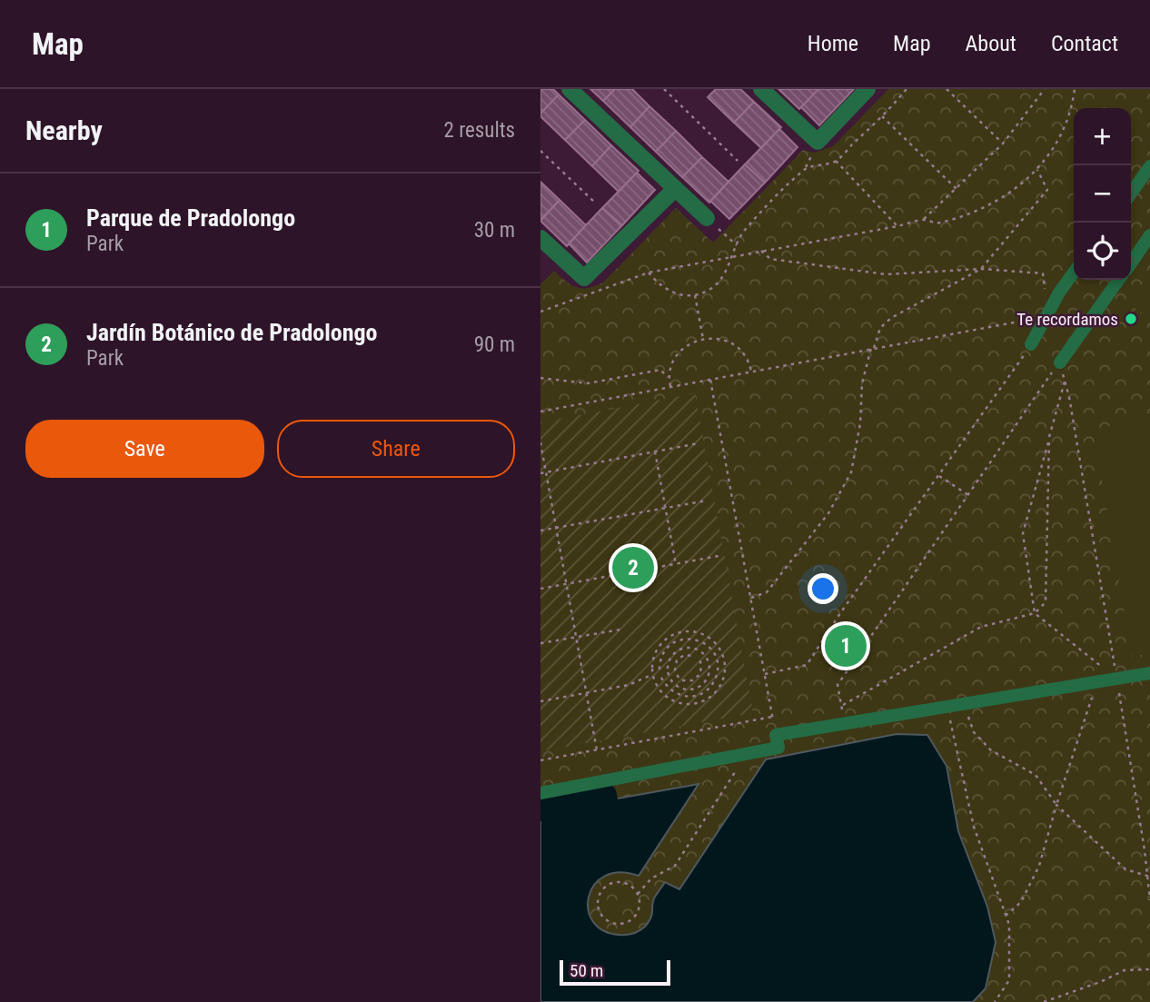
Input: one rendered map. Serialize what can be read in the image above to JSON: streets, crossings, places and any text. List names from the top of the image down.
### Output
{
  "places": ["Te recordamos"],
  "scale_bar": "50 m",
  "page": {
    "header": "Map",
    "nav": [
      "Home",
      "Map",
      "About",
      "Contact"
    ],
    "heading": ["Nearby", "2 results"],
    "map_buttons": ["+", "−"],
    "list": [
      {
        "mark": "1",
        "name": "Parque de Pradolongo",
        "note": "Park",
        "value": "30 m"
      },
      {
        "mark": "2",
        "name": "Jardín Botánico de Pradolongo",
        "note": "Park",
        "value": "90 m"
      }
    ],
    "buttons": ["Save", "Share"],
    "pins": ["2", "1"],
    "scale": "50 m"
  }
}
